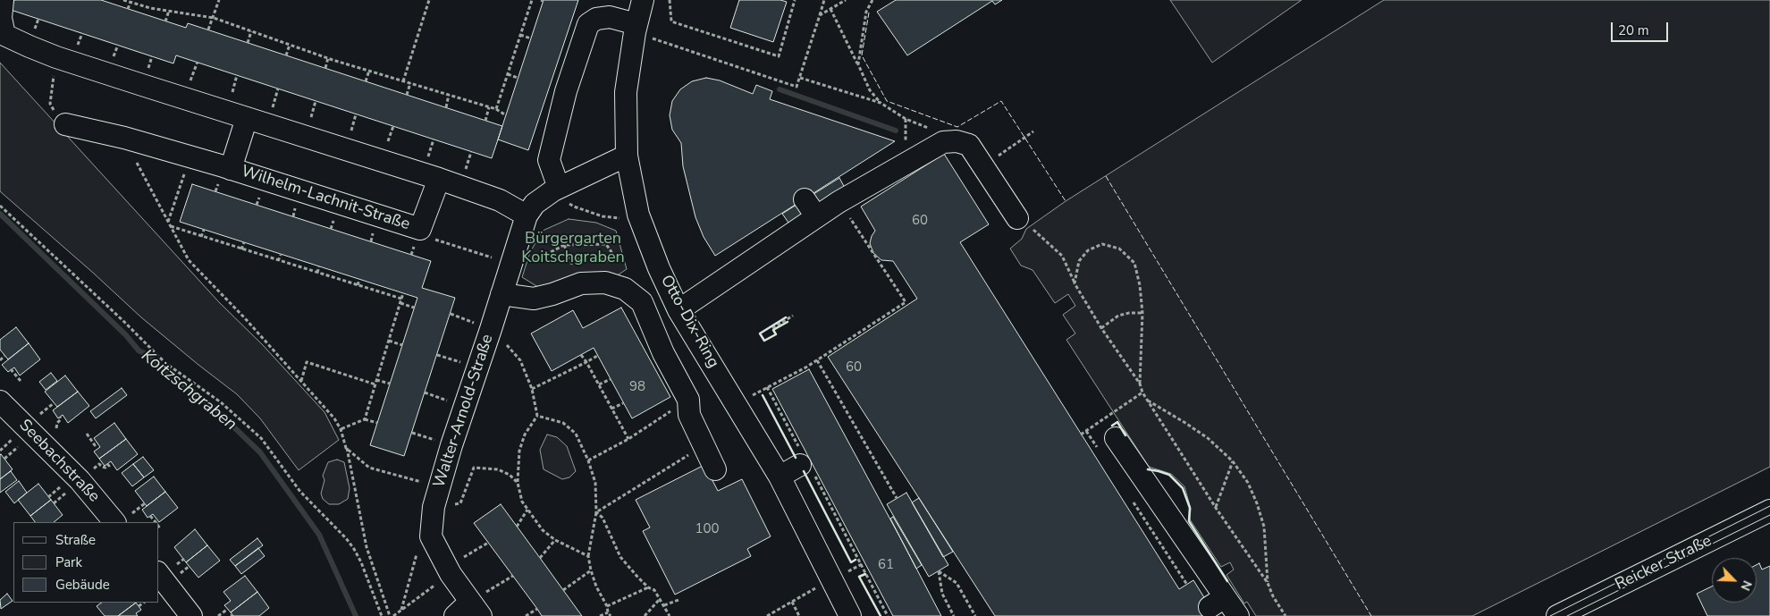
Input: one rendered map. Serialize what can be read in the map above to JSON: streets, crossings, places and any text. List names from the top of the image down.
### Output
{
  "streets": {
    "street": [
      "Wilhelm-Lachnit-Straße",
      "Otto-Dix-Ring",
      "Walter-Arnold-Straße",
      "Seebachstraße",
      "Reicker Straße"
    ]
  },
  "water": ["Koitzschgraben"],
  "parks": ["Bürgergarten Koitschgraben"],
  "house_numbers": [
    "60",
    "60",
    "98",
    "100",
    "61"
  ],
  "legend": ["Straße", "Park", "Gebäude"],
  "scale_bar": "20 m",
  "north": "bottom right"
}
